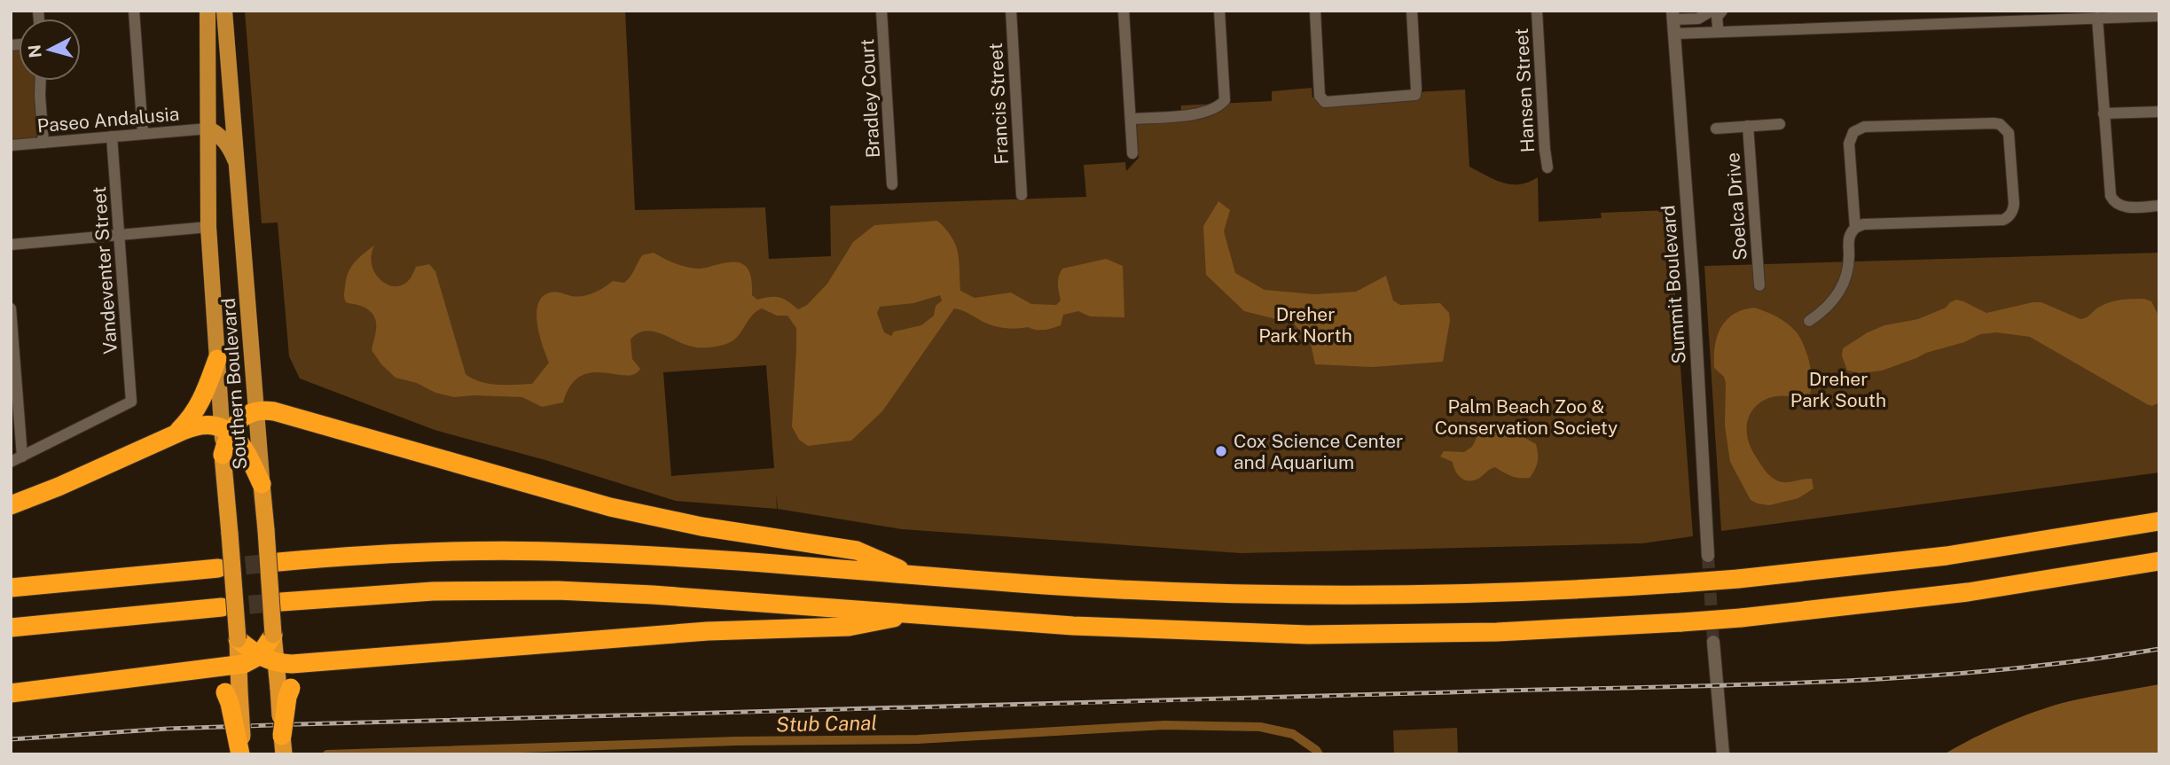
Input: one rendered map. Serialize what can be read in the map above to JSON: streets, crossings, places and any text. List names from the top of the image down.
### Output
{
  "streets": {
    "highway": ["Southern Boulevard"],
    "street": [
      "Hansen Street",
      "Bradley Court",
      "Francis Street",
      "Paseo Andalusia",
      "Soelca Drive",
      "Vandeventer Street",
      "Summit Boulevard"
    ]
  },
  "crossings": [
    ["Paseo Andalusia", "Vandeventer Street"],
    ["Paseo Andalusia", "Southern Boulevard"]
  ],
  "water": ["Stub Canal"],
  "parks": ["Dreher Park North", "Dreher Park South", "Palm Beach Zoo & Conservation Society"],
  "places": ["Cox Science Center and Aquarium"],
  "north": "left"
}
